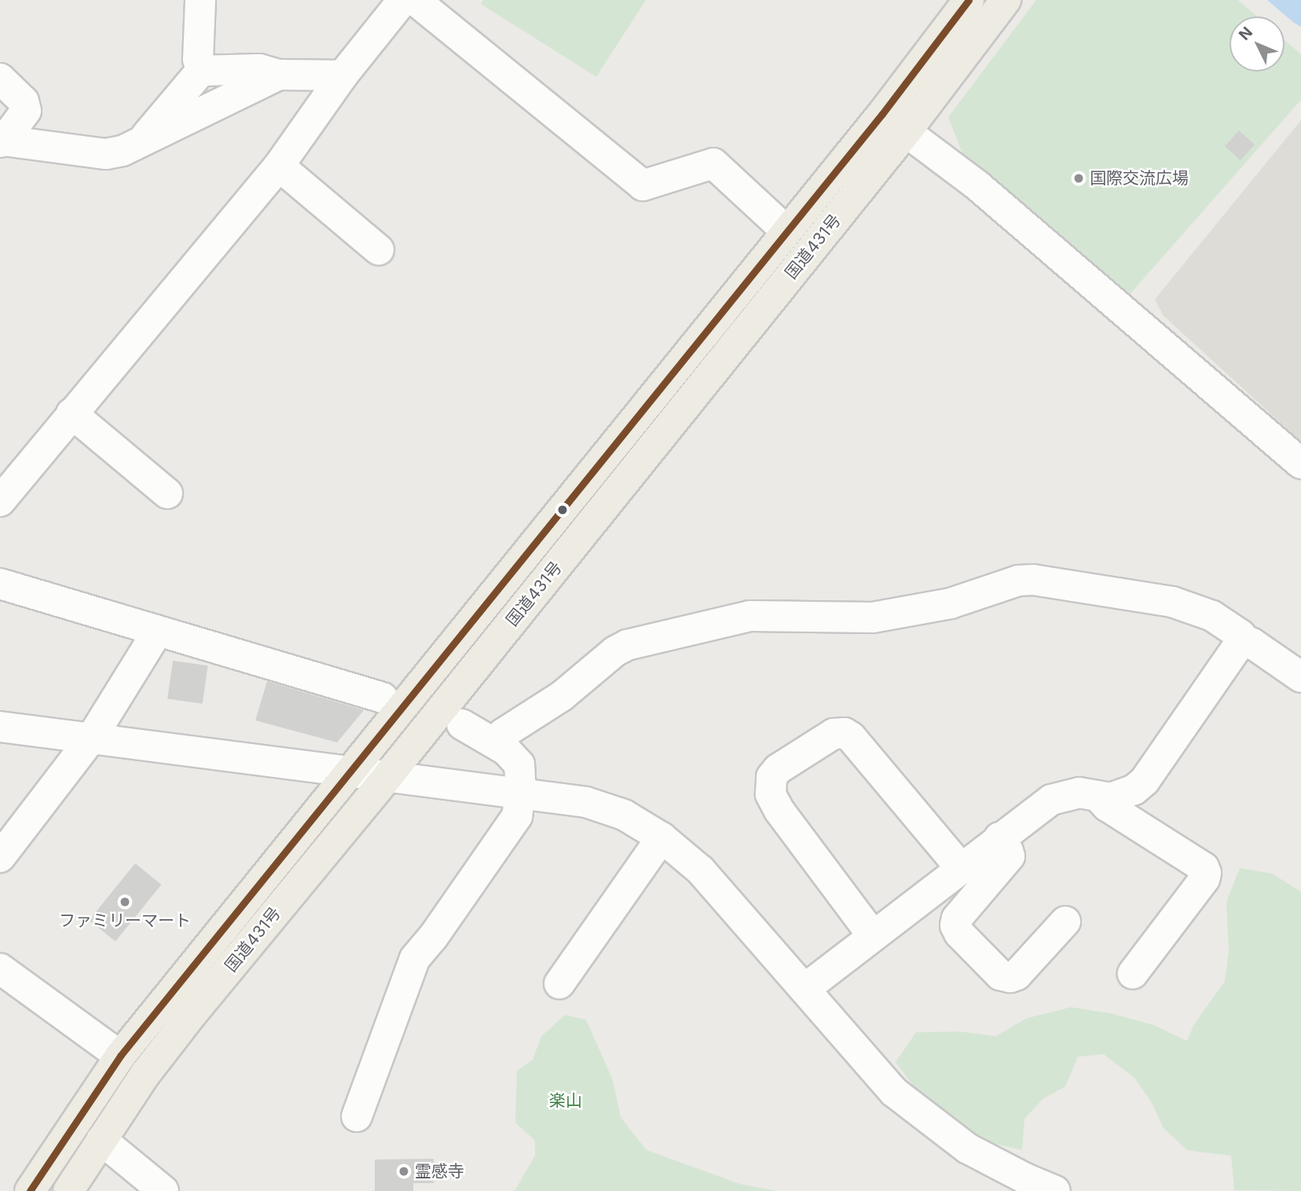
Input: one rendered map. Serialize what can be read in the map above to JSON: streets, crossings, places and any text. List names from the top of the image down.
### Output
{
  "streets": {
    "highway": ["国道431号"]
  },
  "parks": ["楽山"],
  "places": ["国際交流広場", "ファミリーマート", "霊感寺"],
  "north": "top left"
}
